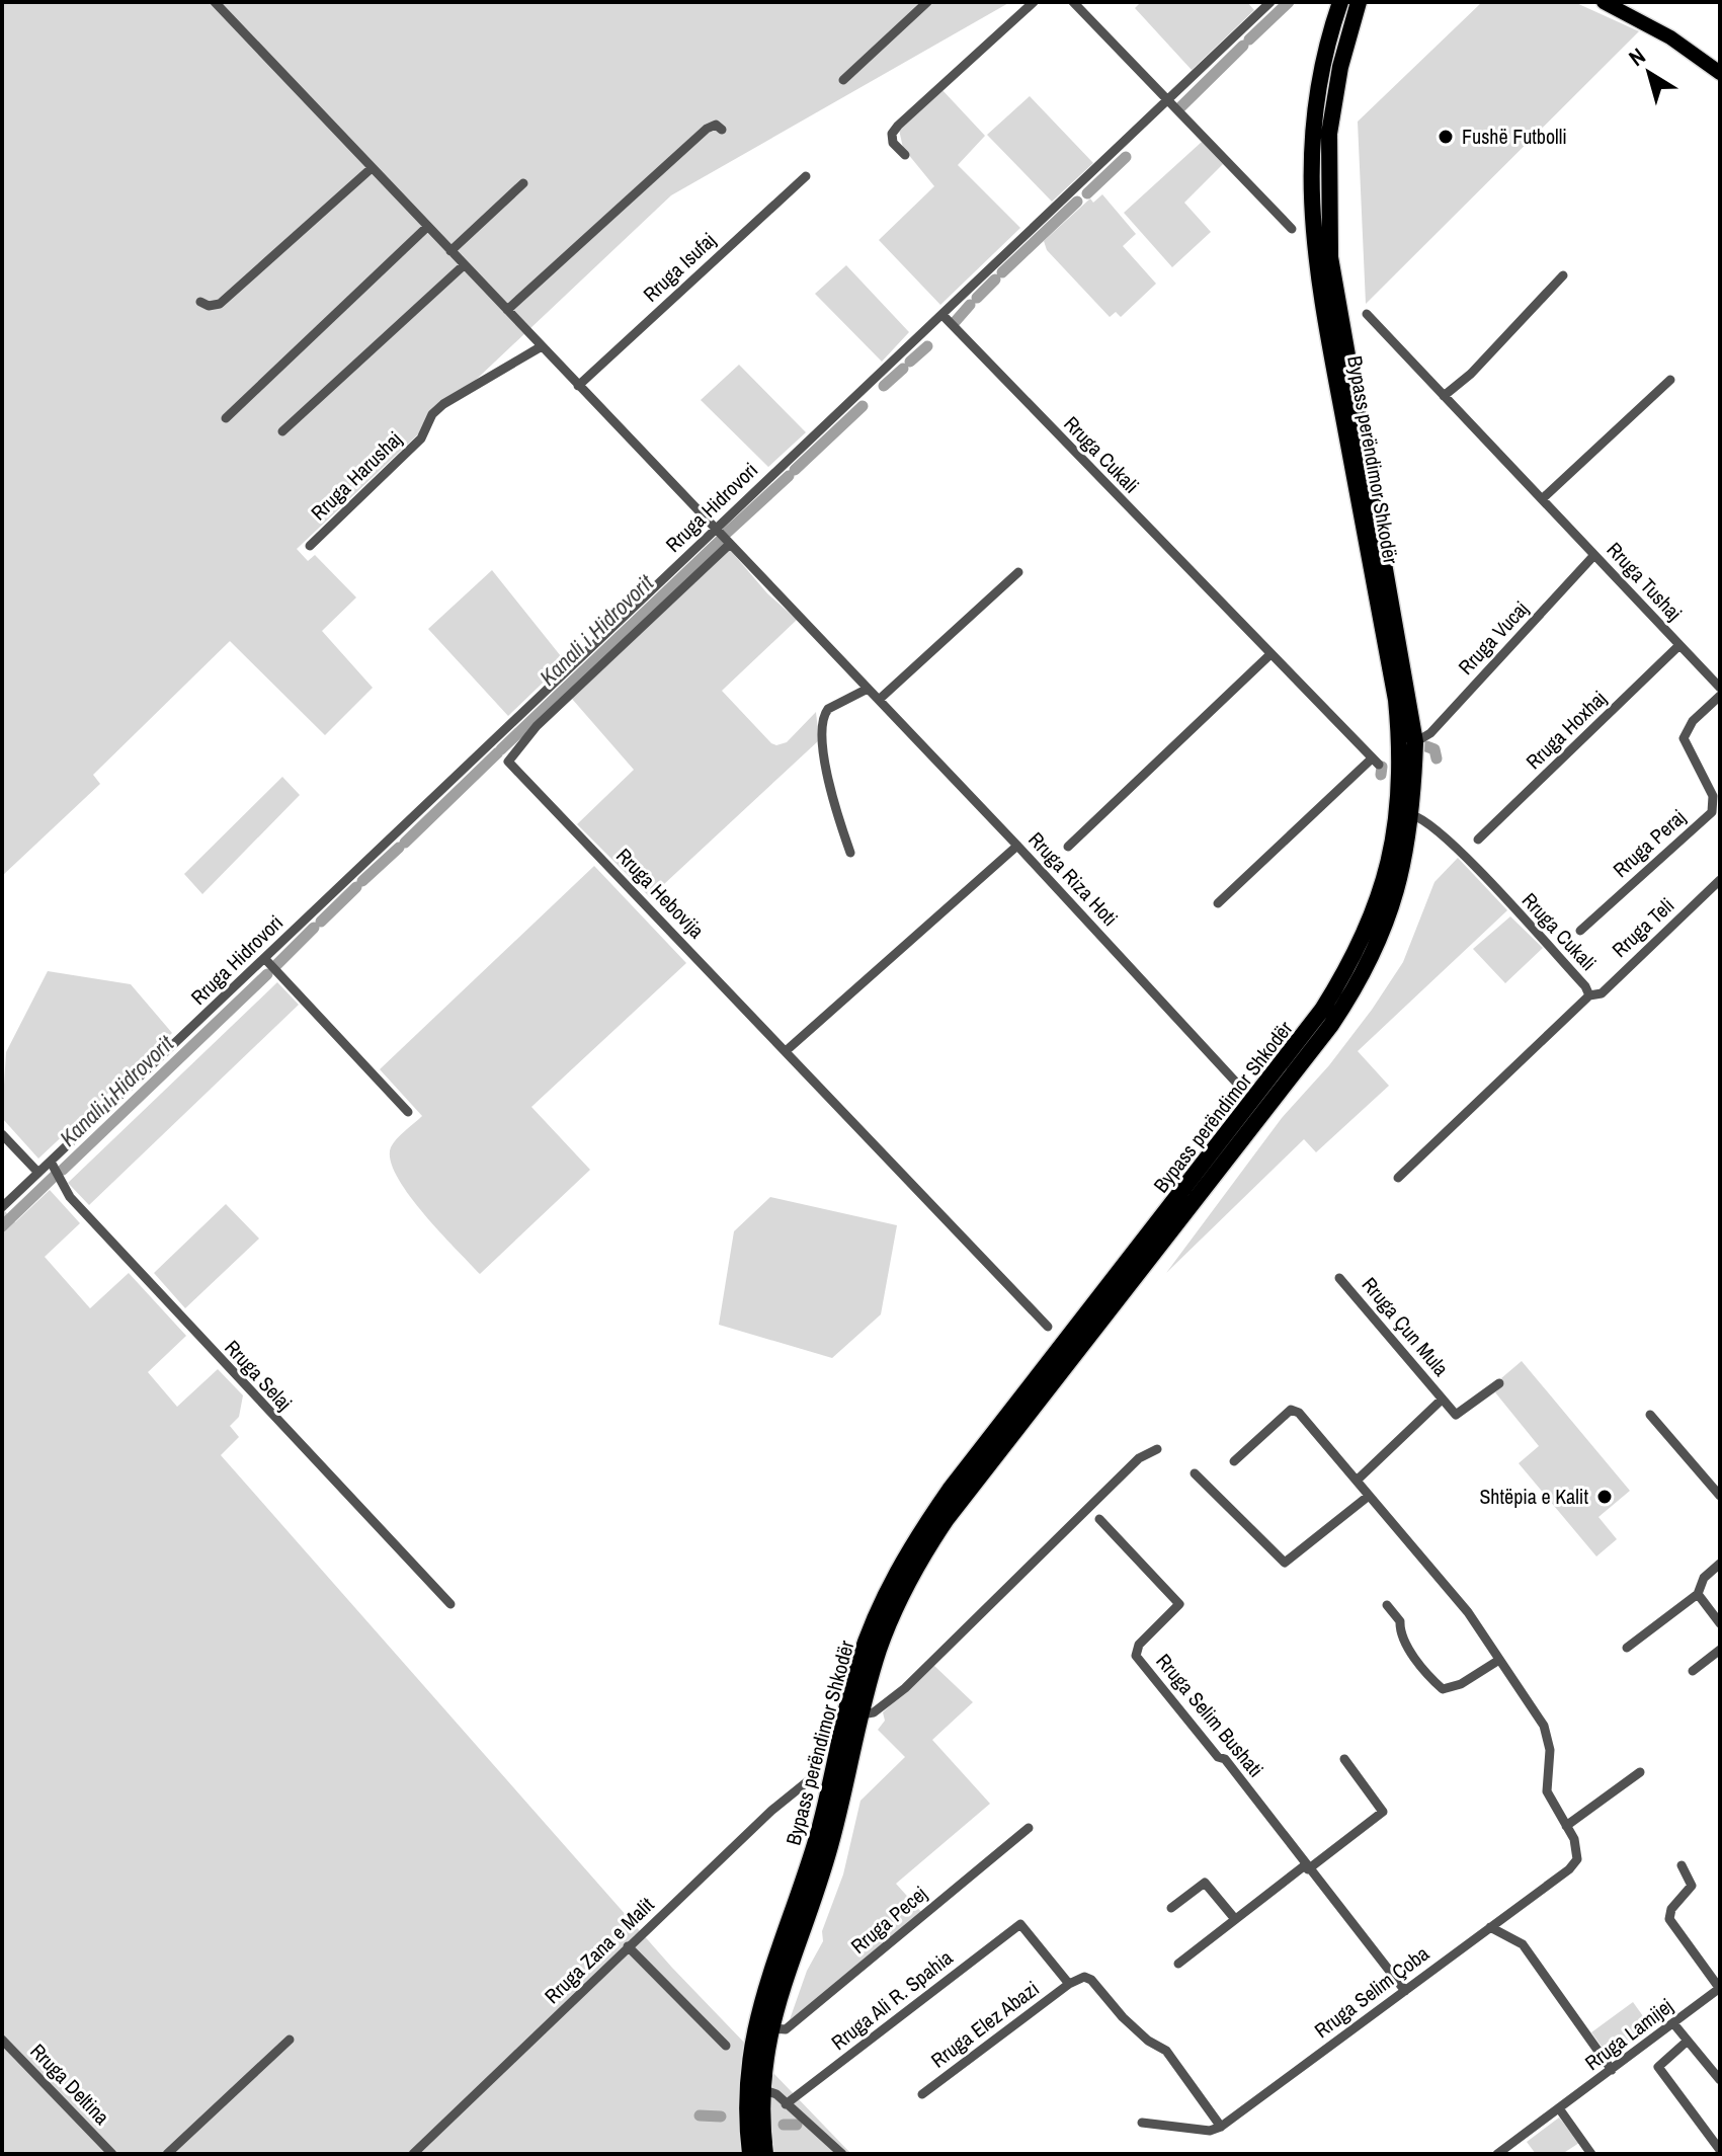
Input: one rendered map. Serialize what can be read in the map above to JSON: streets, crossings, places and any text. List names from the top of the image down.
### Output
{
  "streets": {
    "highway": ["Bypass perëndimor Shkodër"],
    "street": [
      "Rruga Isufaj",
      "Rruga Cukali",
      "Rruga Harushaj",
      "Rruga Hidrovori",
      "Rruga Tushaj",
      "Rruga Vucaj",
      "Rruga Hoxhaj",
      "Rruga Peraj",
      "Rruga Riza Hoti",
      "Rruga Hebovija",
      "Rruga Teli",
      "Rruga Çun Mula",
      "Rruga Selaj",
      "Rruga Selim Bushati",
      "Rruga Pecej",
      "Rruga Zana e Malit",
      "Rruga Selim Çoba",
      "Rruga Ali R. Spahia",
      "Rruga Elez Abazi",
      "Rruga Lamijej",
      "Rruga Deltina"
    ]
  },
  "crossings": [
    ["Rruga Cukali", "Bypass perëndimor Shkodër"],
    ["Rruga Cukali", "Rruga Hidrovori"],
    ["Rruga Cukali", "Rruga Teli"],
    ["Bypass perëndimor Shkodër", "Rruga Vucaj"],
    ["Bypass perëndimor Shkodër", "Rruga Pecej"],
    ["Rruga Hidrovori", "Rruga Riza Hoti"],
    ["Rruga Hidrovori", "Rruga Selaj"],
    ["Rruga Tushaj", "Rruga Vucaj"],
    ["Rruga Tushaj", "Rruga Hoxhaj"],
    ["Rruga Riza Hoti", "Rruga Hebovija"],
    ["Rruga Selim Bushati", "Rruga Selim Çoba"],
    ["Rruga Selim Çoba", "Rruga Elez Abazi"],
    ["Rruga Ali R. Spahia", "Rruga Elez Abazi"]
  ],
  "water": ["Kanali i Hidrovorit"],
  "places": ["Fushë Futbolli", "Shtëpia e Kalit"],
  "north": "top left"
}
